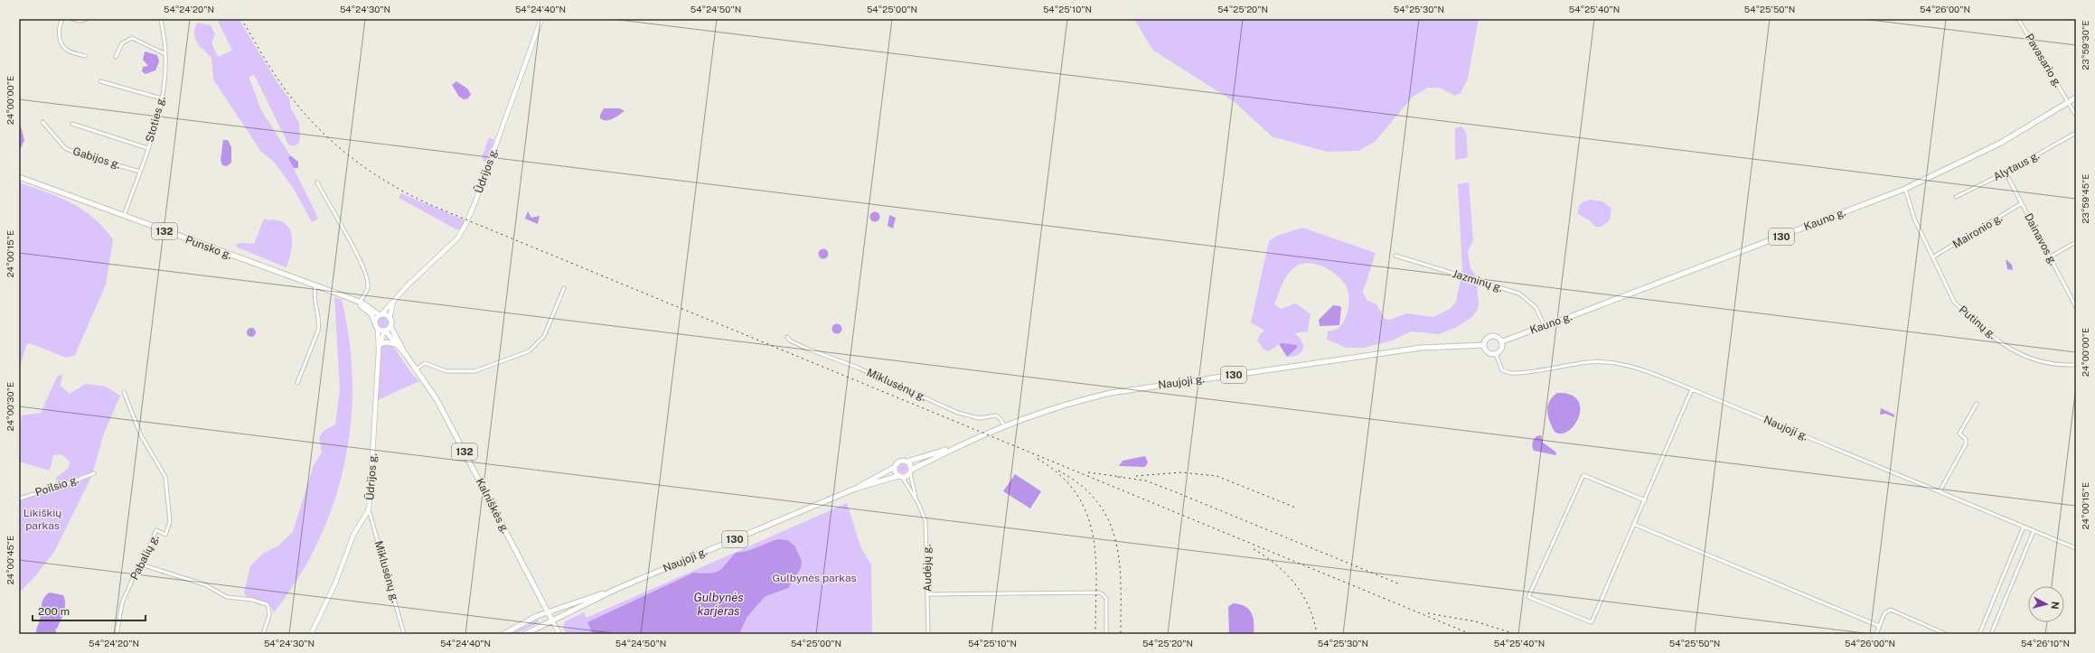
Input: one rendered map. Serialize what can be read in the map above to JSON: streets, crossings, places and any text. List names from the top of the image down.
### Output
{
  "streets": {
    "main road": [
      "Ūdrijos g.",
      "Kauno g.",
      "132",
      "130",
      "Punsko g.",
      "Naujoji g.",
      "Kalniškės g."
    ],
    "street": [
      "Pavasario g.",
      "Stoties g.",
      "Gabijos g.",
      "Alytaus g.",
      "Maironio g.",
      "Dainavos g.",
      "Jazminų g.",
      "Putinų g.",
      "Miklusėnų g.",
      "Poilsio g.",
      "Pabalių g.",
      "Audėjų g."
    ]
  },
  "crossings": [
    ["Pavasario g.", "Kauno g."],
    ["Stoties g.", "Gabijos g."],
    ["Stoties g.", "Punsko g."],
    ["Alytaus g.", "Dainavos g."],
    ["Ūdrijos g.", "132"],
    ["Ūdrijos g.", "Punsko g."],
    ["Ūdrijos g.", "Miklusėnų g."],
    ["Ūdrijos g.", "Kalniškės g."],
    ["Kauno g.", "Jazminų g."],
    ["Kauno g.", "Putinų g."],
    ["Kauno g.", "Naujoji g."],
    ["132", "Punsko g."],
    ["132", "Kalniškės g."],
    ["Maironio g.", "Dainavos g."],
    ["Maironio g.", "Putinų g."],
    ["130", "Naujoji g."],
    ["130", "Audėjų g."],
    ["Punsko g.", "Kalniškės g."],
    ["Naujoji g.", "Miklusėnų g."],
    ["Naujoji g.", "Kalniškės g."],
    ["Naujoji g.", "Audėjų g."]
  ],
  "water": ["Gulbynės karjeras"],
  "parks": ["Likiškių parkas", "Gulbynės parkas"],
  "scale_bar": "200 m",
  "north": "right",
  "coordinates": [
    "54°24'20\"N",
    "54°24'30\"N",
    "54°24'40\"N",
    "54°24'50\"N",
    "54°25'00\"N",
    "54°25'10\"N",
    "54°25'20\"N",
    "54°25'30\"N",
    "54°25'40\"N",
    "54°25'50\"N",
    "54°26'00\"N",
    "23°59'30\"E",
    "24°00'00\"E",
    "23°59'45\"E",
    "24°00'15\"E",
    "24°00'30\"E",
    "24°00'45\"E",
    "54°26'10\"N"
  ]
}
